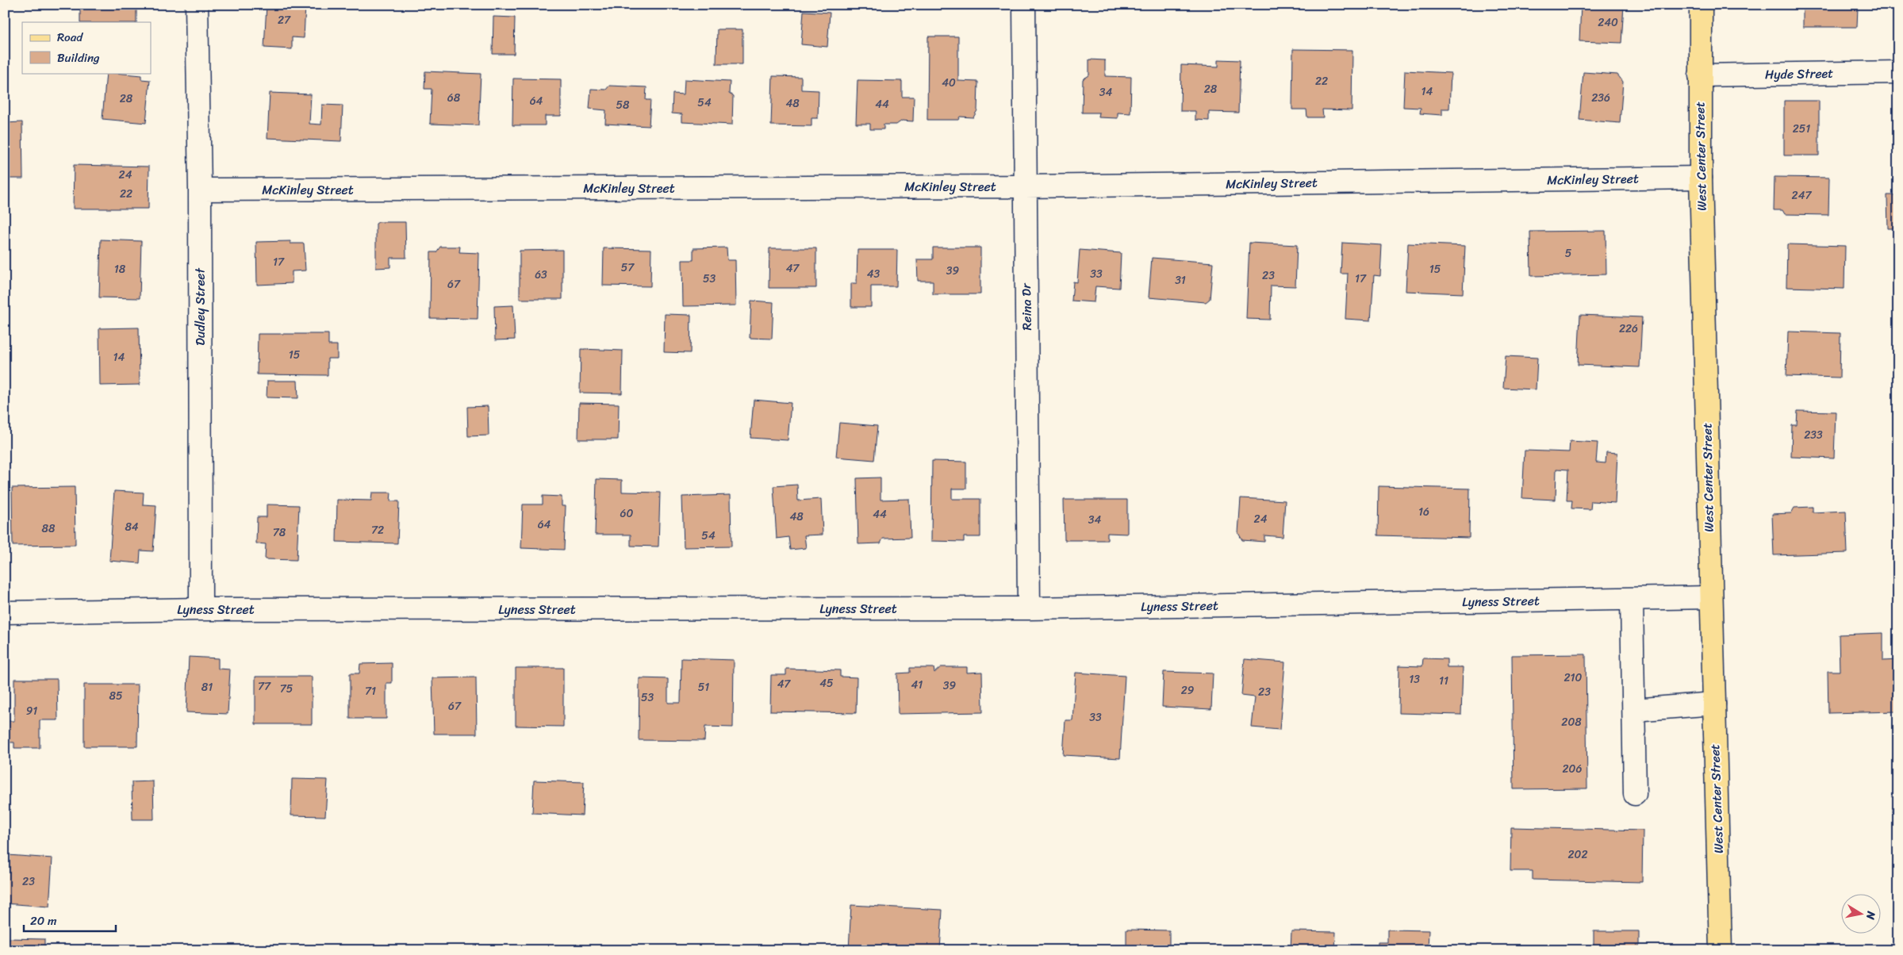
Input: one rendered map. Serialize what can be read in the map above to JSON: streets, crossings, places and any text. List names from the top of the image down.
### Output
{
  "streets": {
    "main road": ["West Center Street"],
    "street": [
      "Hyde Street",
      "McKinley Street",
      "Dudley Street",
      "Reina Dr",
      "Lyness Street"
    ]
  },
  "crossings": [
    ["Hyde Street", "West Center Street"],
    ["West Center Street", "McKinley Street"],
    ["West Center Street", "Lyness Street"],
    ["McKinley Street", "Dudley Street"],
    ["McKinley Street", "Reina Dr"],
    ["Dudley Street", "Lyness Street"],
    ["Reina Dr", "Lyness Street"]
  ],
  "house_numbers": [
    "27",
    "240",
    "22",
    "40",
    "28",
    "14",
    "34",
    "68",
    "236",
    "28",
    "64",
    "54",
    "48",
    "44",
    "58",
    "251",
    "24",
    "22",
    "247",
    "5",
    "17",
    "57",
    "47",
    "18",
    "15",
    "39",
    "43",
    "33",
    "63",
    "23",
    "53",
    "17",
    "31",
    "67",
    "226",
    "15",
    "14",
    "233",
    "16",
    "60",
    "44",
    "48",
    "24",
    "34",
    "64",
    "84",
    "88",
    "72",
    "78",
    "54",
    "210",
    "13",
    "11",
    "45",
    "47",
    "41",
    "39",
    "77",
    "81",
    "51",
    "75",
    "29",
    "71",
    "23",
    "85",
    "53",
    "67",
    "91",
    "33",
    "208",
    "206",
    "202",
    "23"
  ],
  "legend": ["Road", "Building"],
  "scale_bar": "20 m",
  "north": "right"
}
